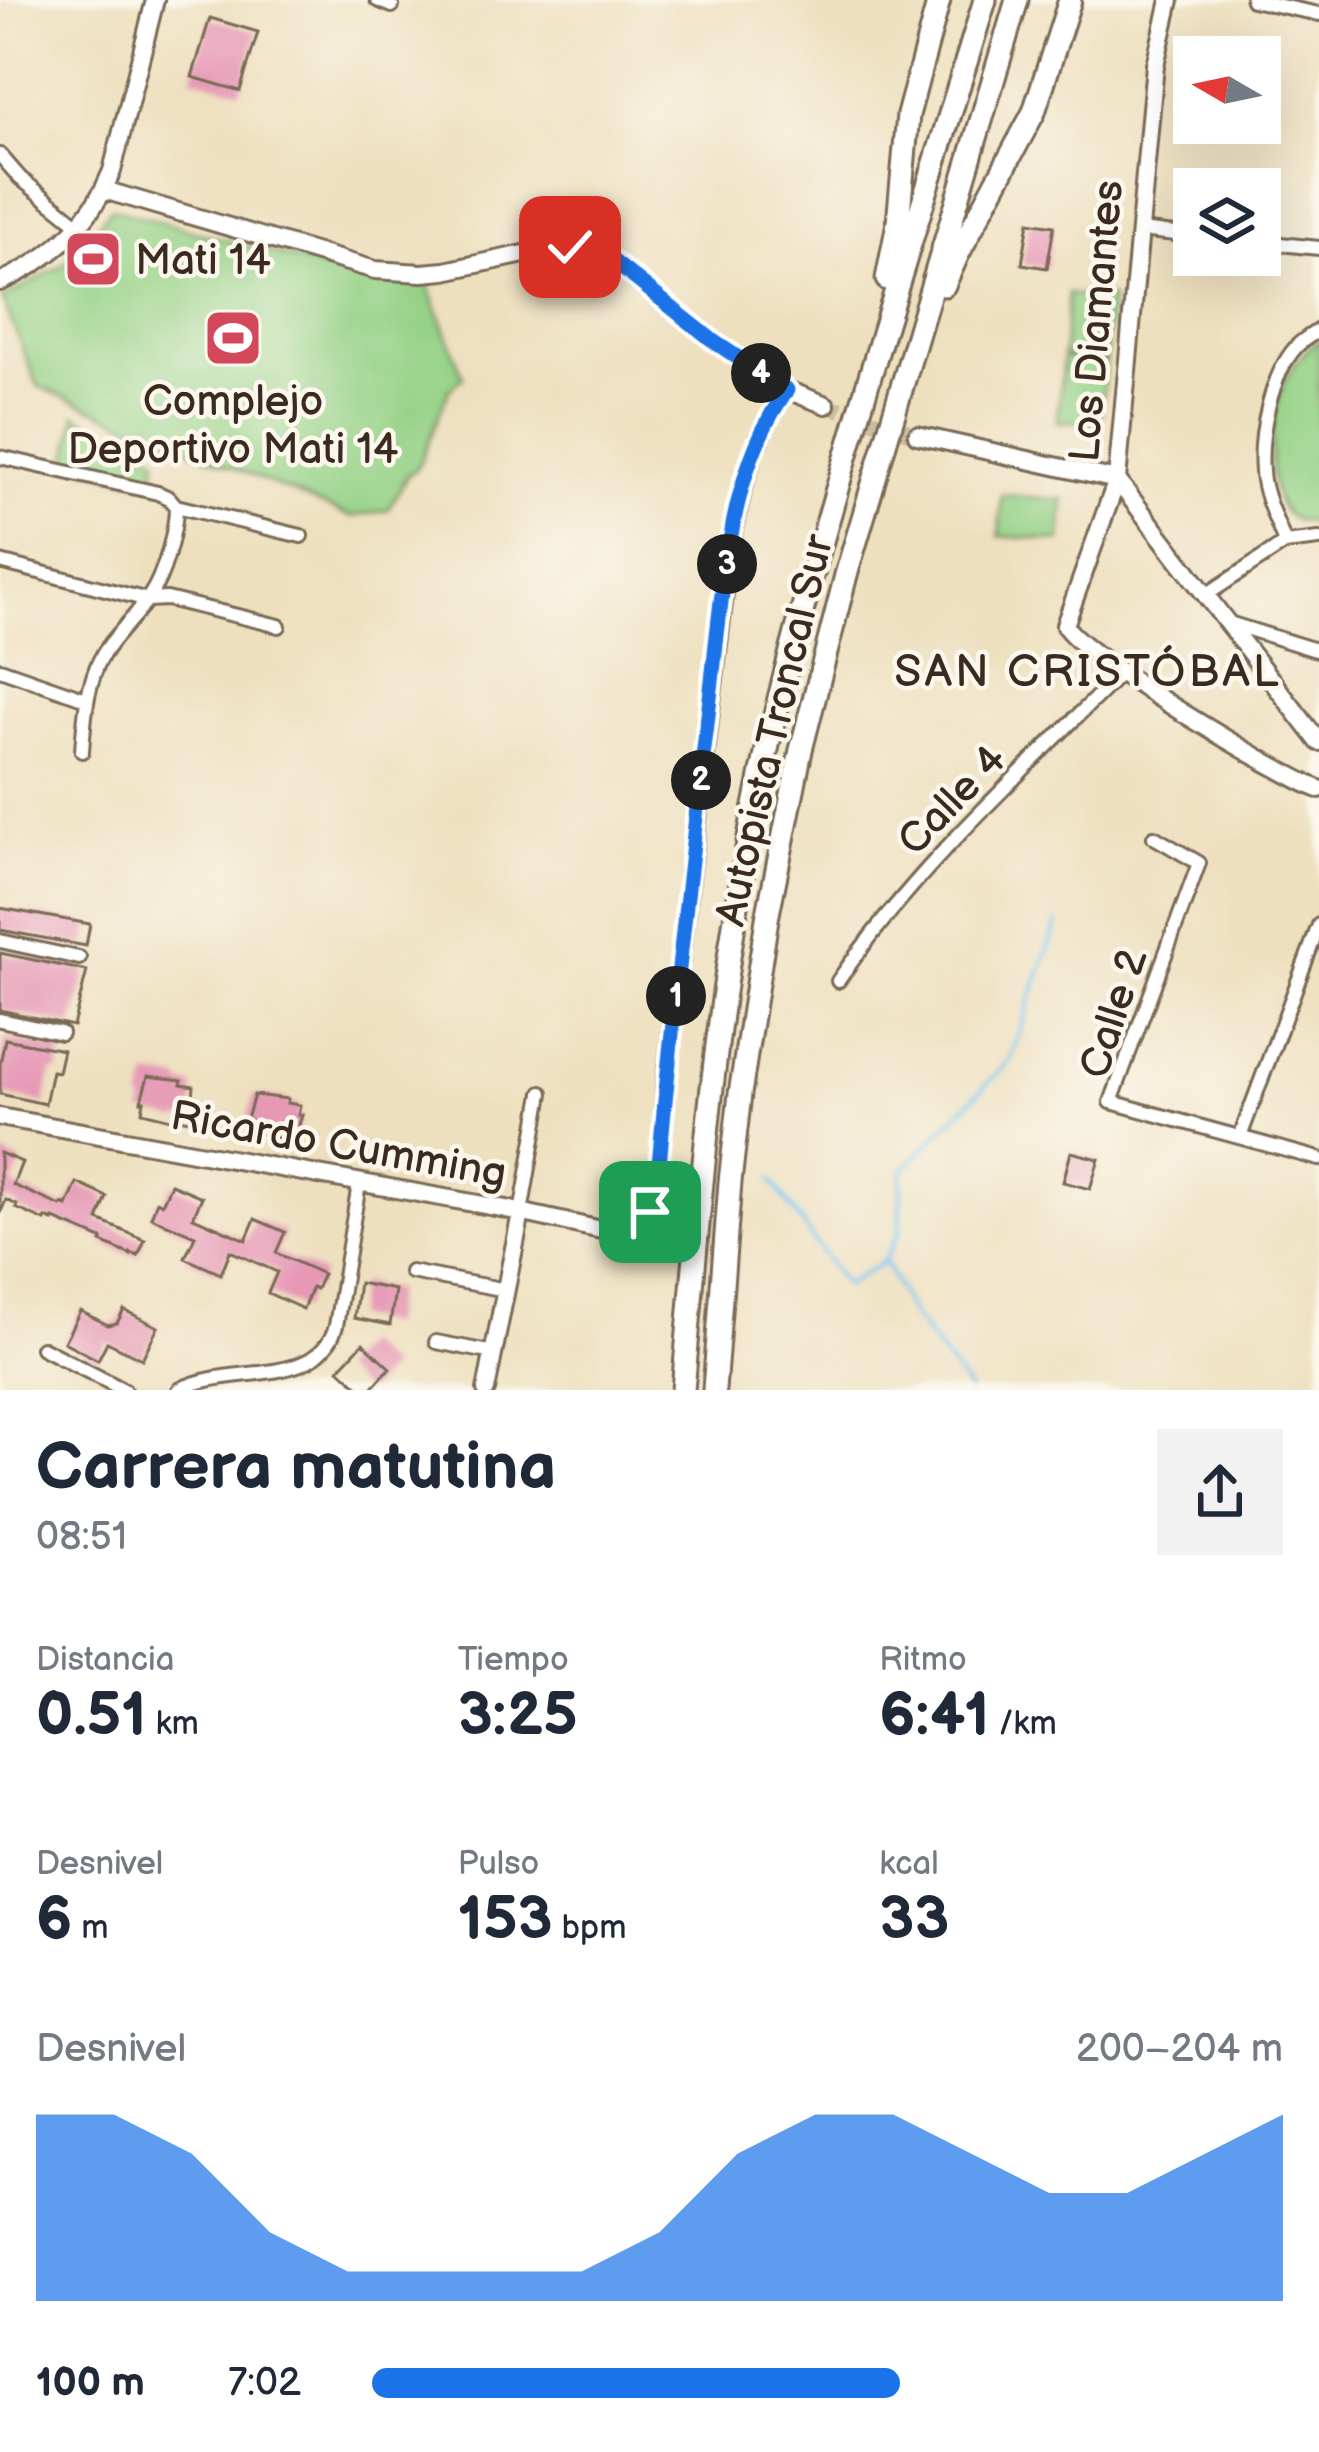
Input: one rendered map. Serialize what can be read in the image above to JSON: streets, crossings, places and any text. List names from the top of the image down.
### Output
{
  "streets": {
    "highway": ["Autopista Troncal Sur"],
    "main road": ["Los Diamantes", "Ricardo Cumming"],
    "street": ["Calle 4", "Calle 2"]
  },
  "crossings": [
    ["Los Diamantes", "Calle 4"]
  ],
  "districts": ["SAN CRISTÓBAL"],
  "places": {
    "sports": ["Mati 14", "Complejo Deportivo Mati 14"]
  },
  "north": "left",
  "page": {
    "pins": [
      "4",
      "3",
      "2",
      "1"
    ],
    "heading": ["Carrera matutina", "08:51"],
    "stats": [
      ["Distancia", "0.51 km"],
      ["Tiempo", "3:25"],
      ["Ritmo", "6:41 /km"],
      ["Desnivel", "6 m"],
      ["Pulso", "153 bpm"],
      ["kcal", "33"]
    ],
    "chart": ["Desnivel", "200–204 m"],
    "list": [
      {
        "name": "100 m",
        "note": "7:02"
      }
    ]
  }
}
